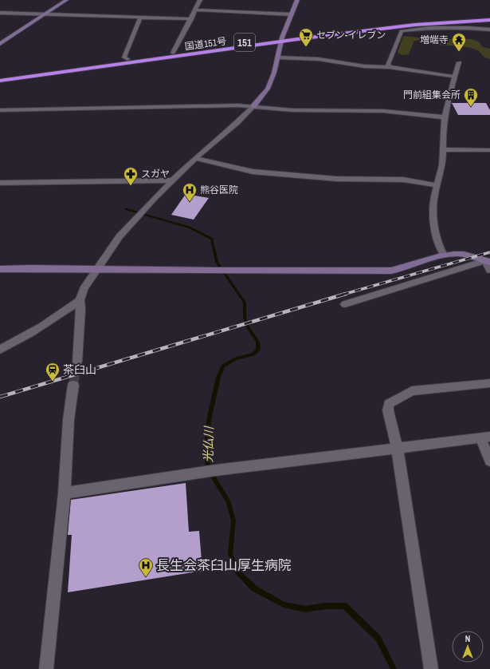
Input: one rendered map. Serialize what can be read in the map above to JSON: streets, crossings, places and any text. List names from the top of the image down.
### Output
{
  "streets": {
    "highway": ["151", "国道151号"]
  },
  "water": ["光仏川"],
  "places": {
    "supermarket": ["セブン-イレブン"],
    "temple": ["増端寺"],
    "building": ["門前組集会所"],
    "pharmacy": ["スガヤ"],
    "hospital": ["熊谷医院", "長生会茶臼山厚生病院"],
    "station": ["茶臼山"]
  },
  "north": "top"
}
